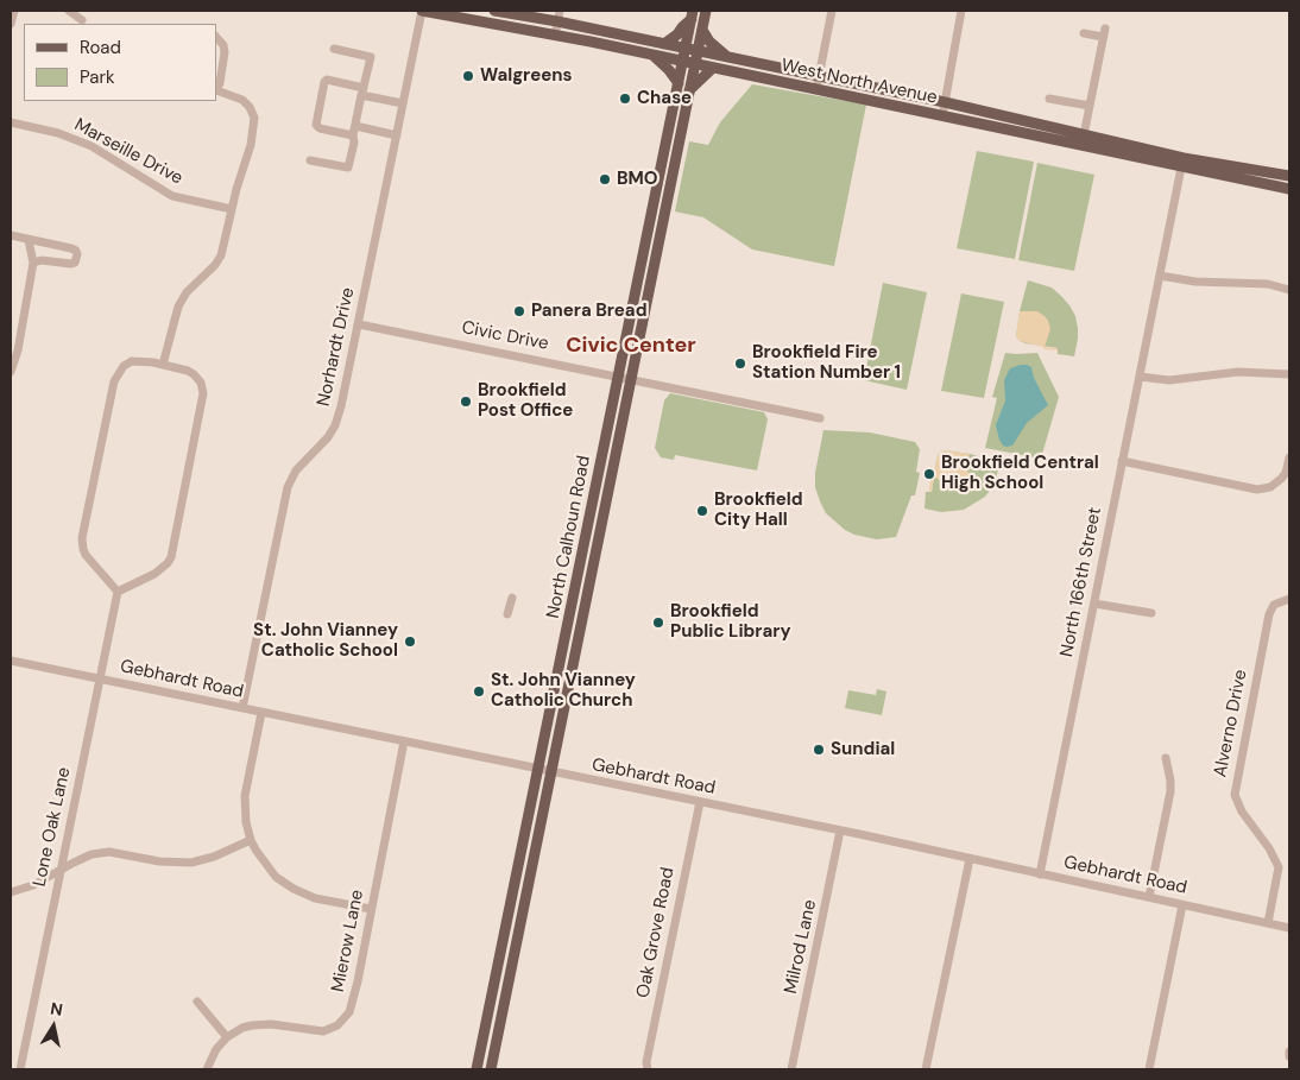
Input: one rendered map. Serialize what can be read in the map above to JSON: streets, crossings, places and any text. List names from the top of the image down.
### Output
{
  "streets": {
    "main road": ["West North Avenue", "North Calhoun Road"],
    "street": [
      "Marseille Drive",
      "Civic Drive",
      "Norhardt Drive",
      "North 166th Street",
      "Gebhardt Road",
      "Alverno Drive",
      "Lone Oak Lane",
      "Oak Grove Road",
      "Mierow Lane",
      "Milrod Lane"
    ]
  },
  "crossings": [
    ["West North Avenue", "Norhardt Drive"],
    ["West North Avenue", "North Calhoun Road"],
    ["West North Avenue", "North 166th Street"],
    ["Civic Drive", "Norhardt Drive"],
    ["Civic Drive", "North Calhoun Road"],
    ["Norhardt Drive", "Gebhardt Road"],
    ["North Calhoun Road", "Gebhardt Road"],
    ["North 166th Street", "Gebhardt Road"],
    ["Gebhardt Road", "Alverno Drive"],
    ["Gebhardt Road", "Lone Oak Lane"],
    ["Gebhardt Road", "Oak Grove Road"],
    ["Gebhardt Road", "Mierow Lane"],
    ["Gebhardt Road", "Milrod Lane"]
  ],
  "districts": ["Civic Center"],
  "places": [
    "Walgreens",
    "Chase",
    "BMO",
    "Panera Bread",
    "Brookfield Fire Station Number 1",
    "Brookfield Post Office",
    "Brookfield Central High School",
    "Brookfield City Hall",
    "Brookfield Public Library",
    "St. John Vianney Catholic School",
    "St. John Vianney Catholic Church",
    "Sundial"
  ],
  "legend": ["Road", "Park"],
  "north": "top"
}
